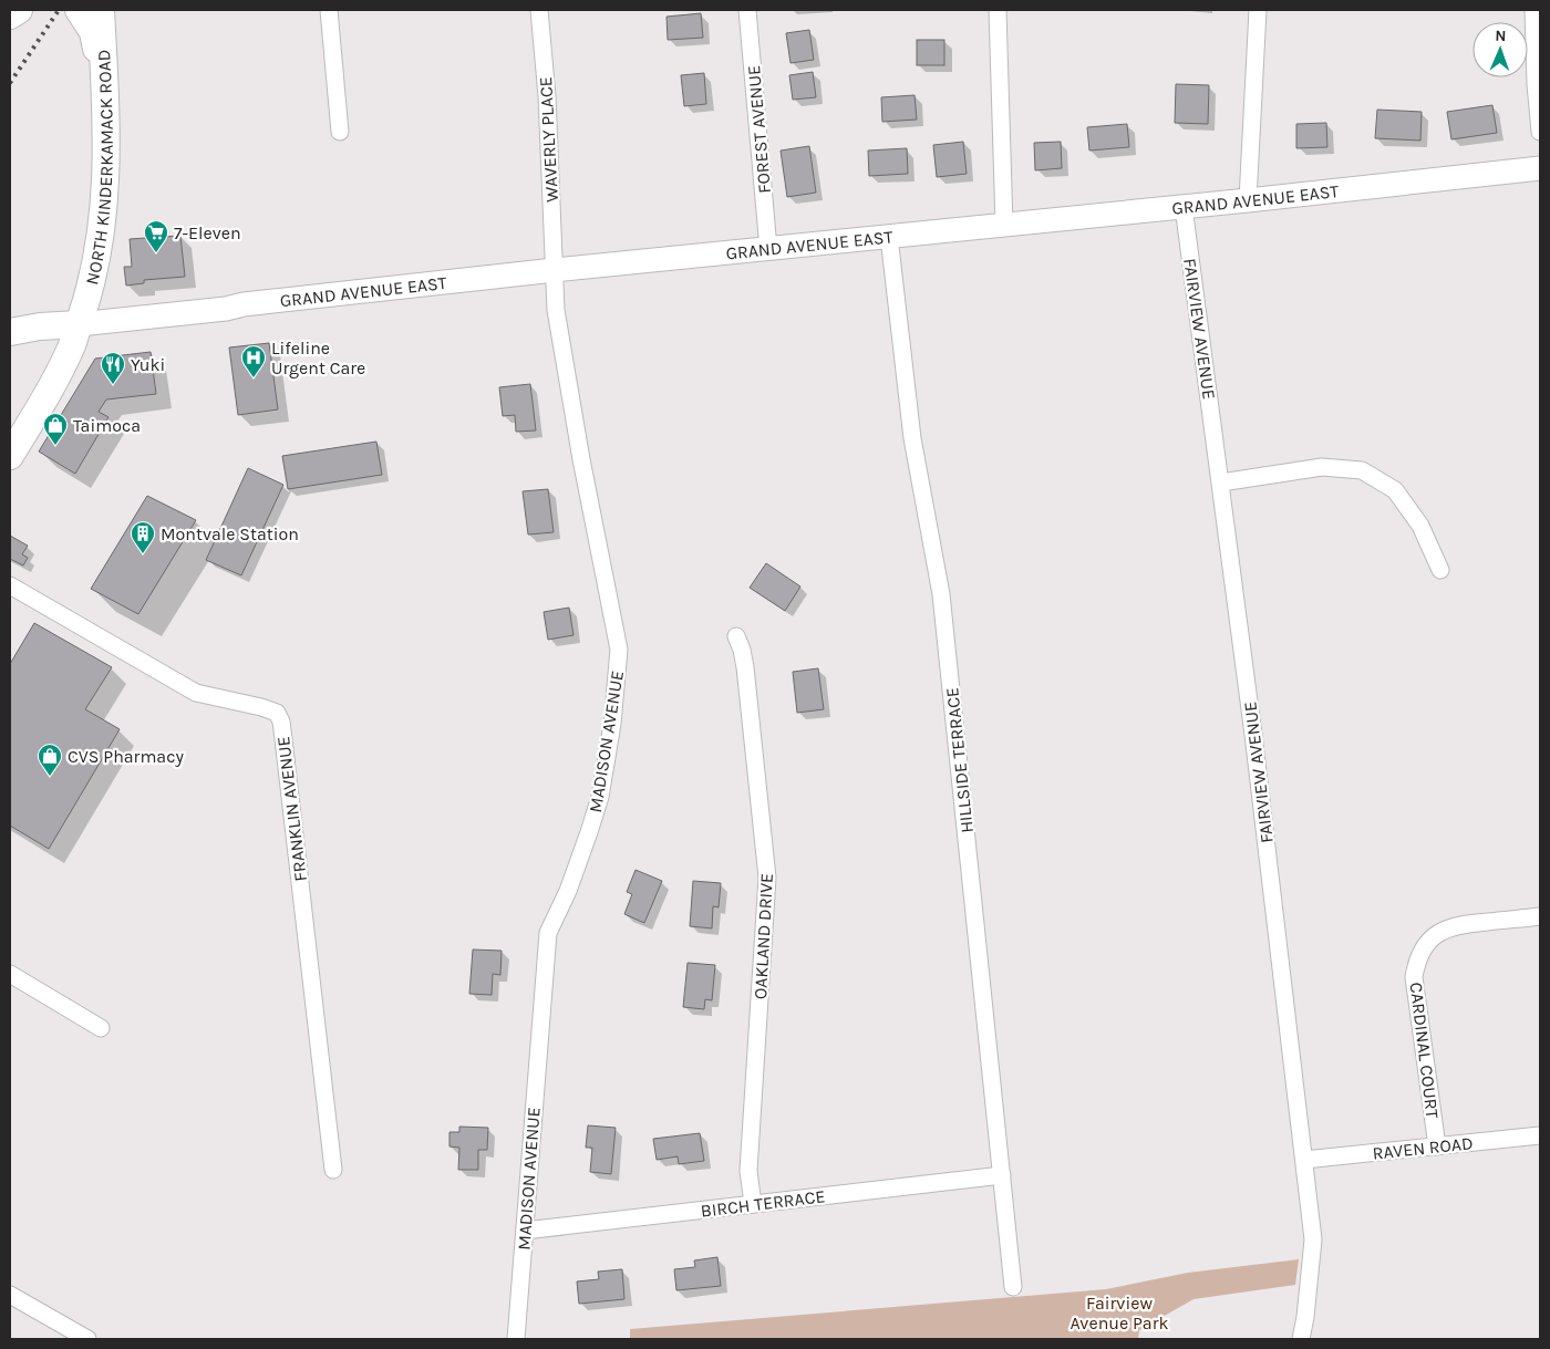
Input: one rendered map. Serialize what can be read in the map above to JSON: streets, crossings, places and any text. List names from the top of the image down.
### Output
{
  "streets": {
    "main road": ["NORTH KINDERKAMACK ROAD", "GRAND AVENUE EAST"],
    "street": [
      "FOREST AVENUE",
      "WAVERLY PLACE",
      "FAIRVIEW AVENUE",
      "MADISON AVENUE",
      "HILLSIDE TERRACE",
      "FRANKLIN AVENUE",
      "OAKLAND DRIVE",
      "CARDINAL COURT",
      "RAVEN ROAD",
      "BIRCH TERRACE"
    ]
  },
  "crossings": [
    ["FOREST AVENUE", "GRAND AVENUE EAST"],
    ["WAVERLY PLACE", "GRAND AVENUE EAST"],
    ["WAVERLY PLACE", "MADISON AVENUE"],
    ["NORTH KINDERKAMACK ROAD", "GRAND AVENUE EAST"],
    ["GRAND AVENUE EAST", "FAIRVIEW AVENUE"],
    ["GRAND AVENUE EAST", "MADISON AVENUE"],
    ["GRAND AVENUE EAST", "HILLSIDE TERRACE"],
    ["FAIRVIEW AVENUE", "RAVEN ROAD"],
    ["MADISON AVENUE", "BIRCH TERRACE"],
    ["HILLSIDE TERRACE", "BIRCH TERRACE"],
    ["OAKLAND DRIVE", "BIRCH TERRACE"],
    ["CARDINAL COURT", "RAVEN ROAD"]
  ],
  "parks": ["Fairview Avenue Park"],
  "places": {
    "supermarket": ["7-Eleven"],
    "hospital": ["Lifeline Urgent Care"],
    "restaurant": ["Yuki"],
    "shop": ["Taimoca", "CVS Pharmacy"],
    "building": ["Montvale Station"]
  },
  "north": "top"
}
